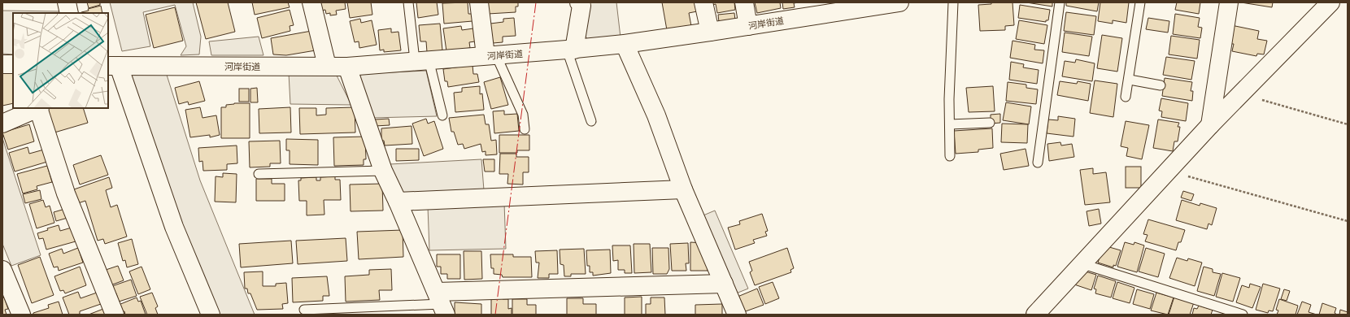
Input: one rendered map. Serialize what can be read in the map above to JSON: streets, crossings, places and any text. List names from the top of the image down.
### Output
{
  "streets": {
    "street": ["河岸街道"]
  }
}
